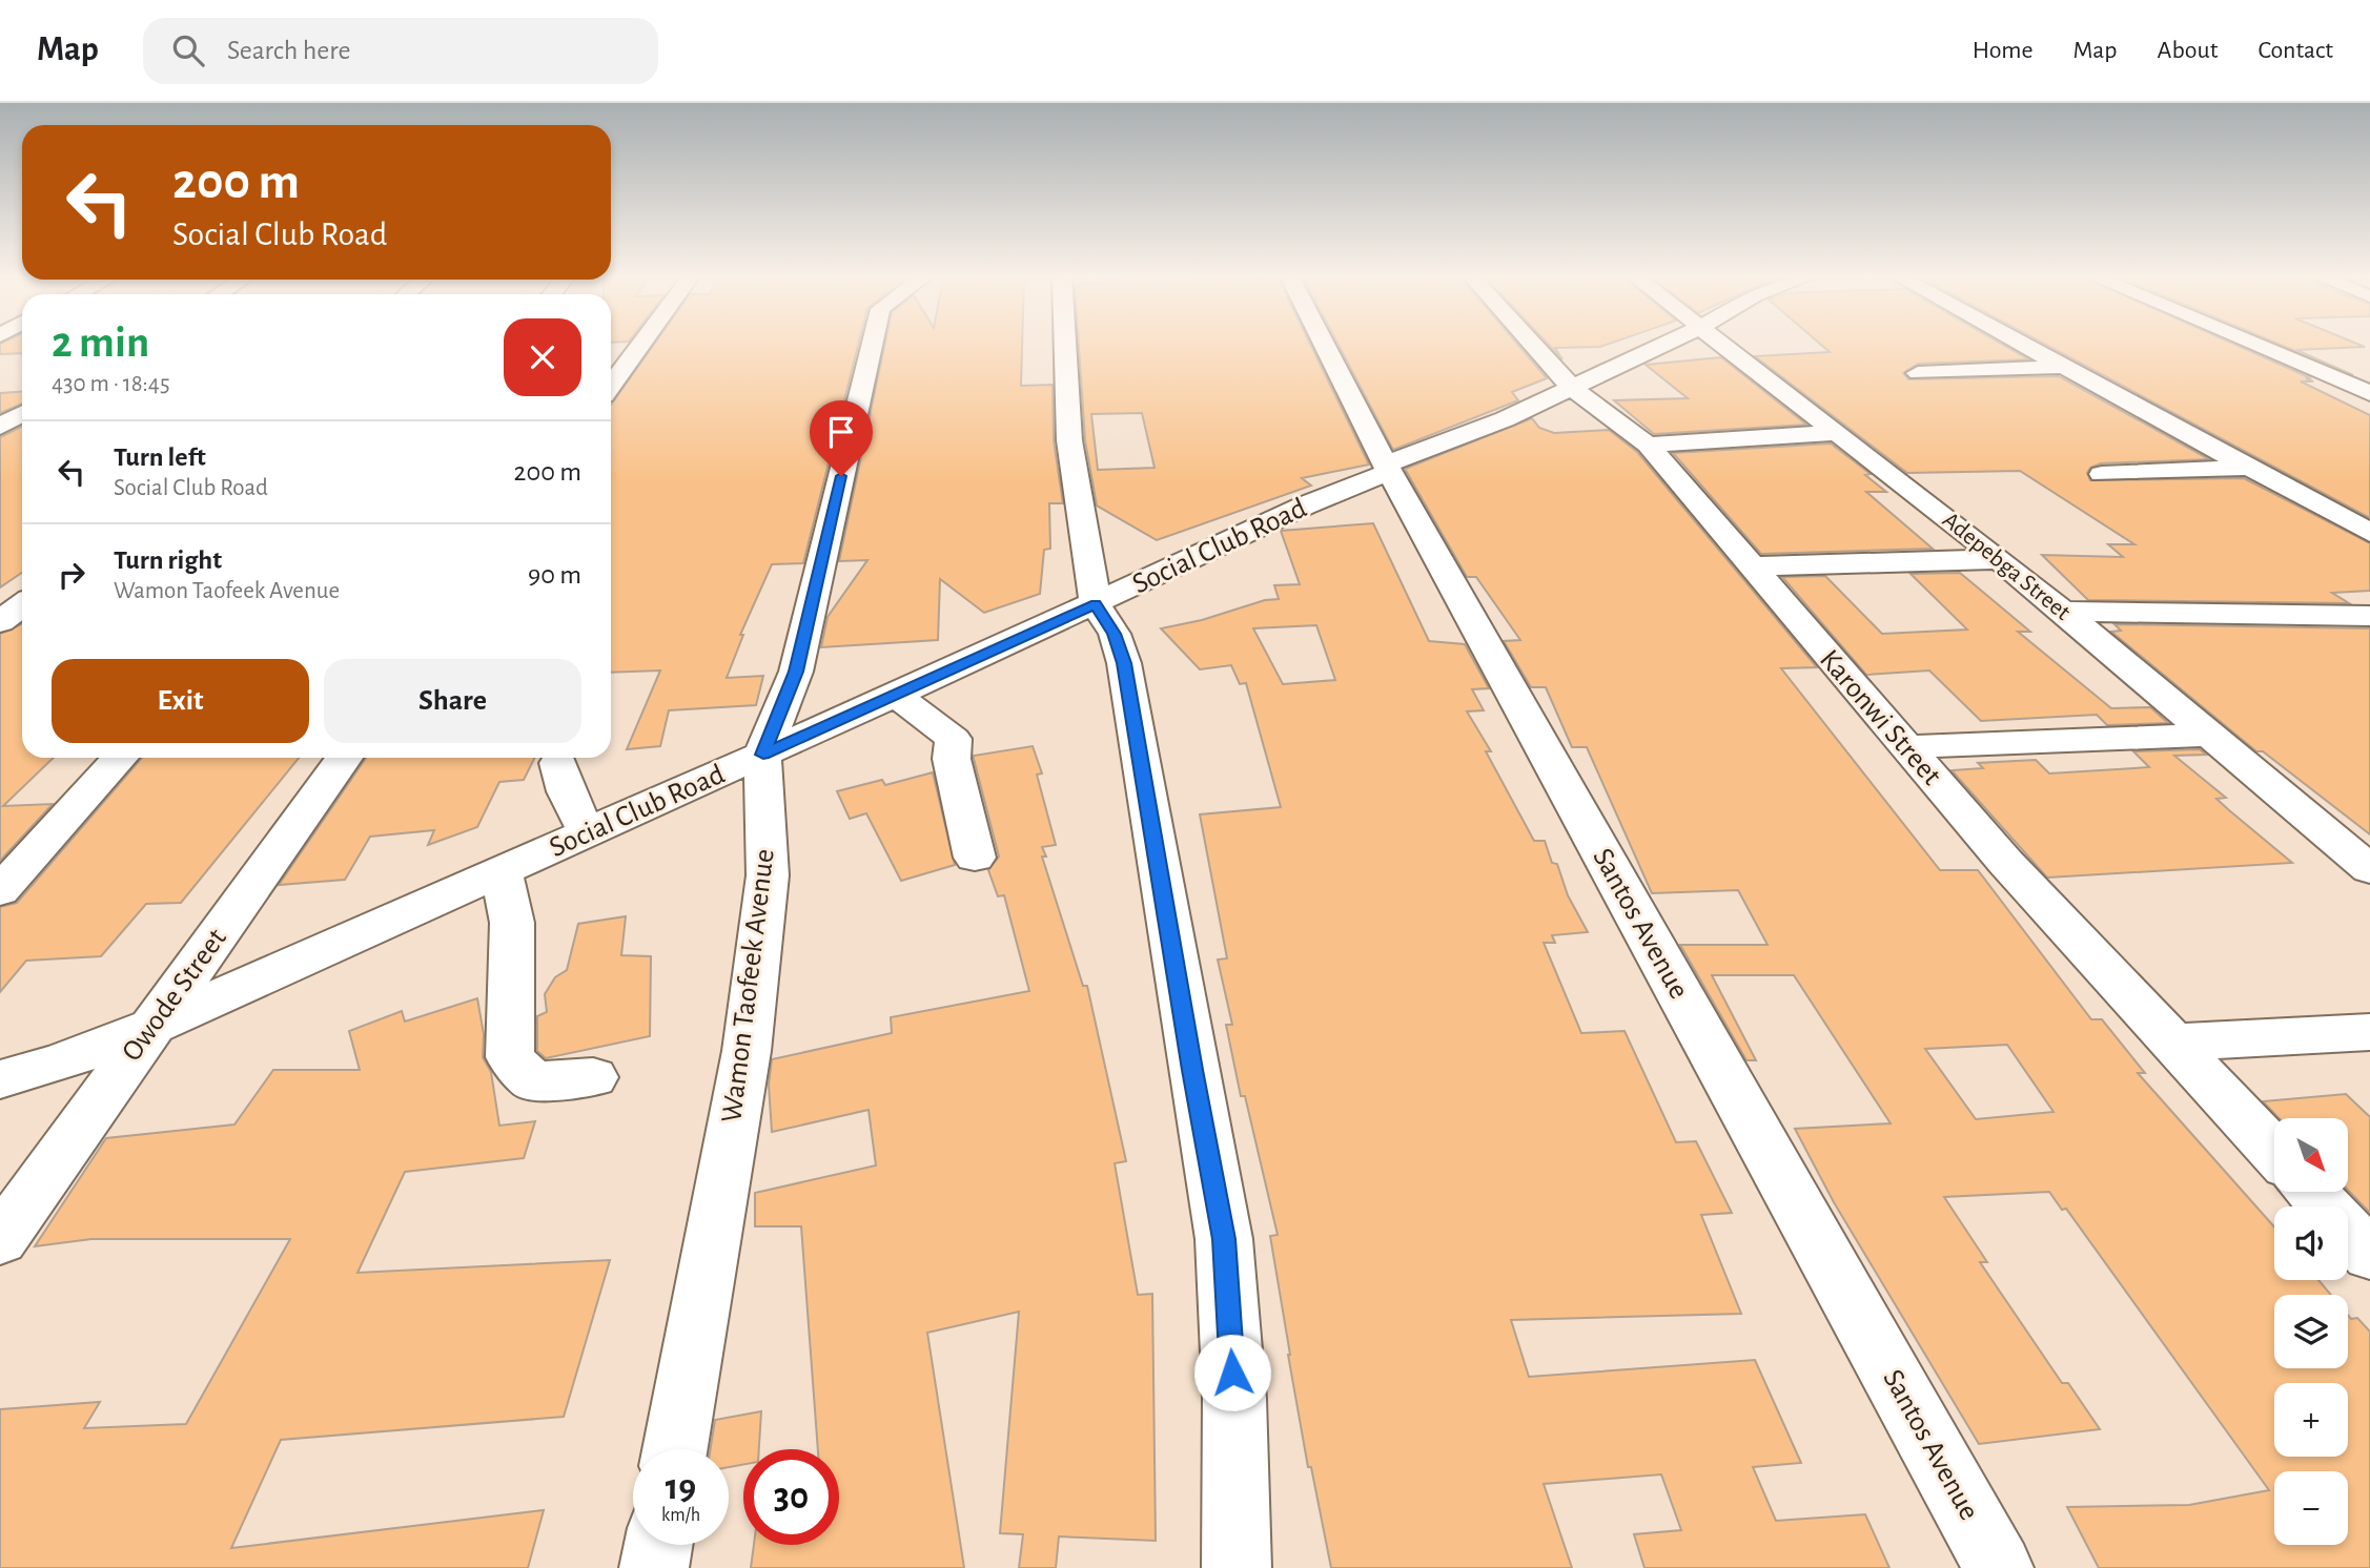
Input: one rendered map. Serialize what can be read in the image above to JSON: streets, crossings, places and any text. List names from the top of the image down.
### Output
{
  "streets": {
    "street": [
      "Social Club Road",
      "Adepebga Street",
      "Karonwi Street",
      "Santos Avenue",
      "Wamon Taofeek Avenue",
      "Owode Street"
    ]
  },
  "crossings": [
    ["Social Club Road", "Karonwi Street"],
    ["Social Club Road", "Santos Avenue"],
    ["Social Club Road", "Wamon Taofeek Avenue"],
    ["Social Club Road", "Owode Street"]
  ],
  "north": "bottom right",
  "page": {
    "header": "Map",
    "search": "Search here",
    "nav": [
      "Home",
      "Map",
      "About",
      "Contact"
    ],
    "turn": ["200 m", "Social Club Road"],
    "heading": ["2 min", "430 m · 18:45"],
    "list": [
      {
        "name": "Turn left",
        "note": "Social Club Road",
        "value": "200 m"
      },
      {
        "name": "Turn right",
        "note": "Wamon Taofeek Avenue",
        "value": "90 m"
      }
    ],
    "buttons": ["Exit", "Share"],
    "map_buttons": ["+", "−"],
    "speed": "19 km/h",
    "limit": "30"
  }
}
